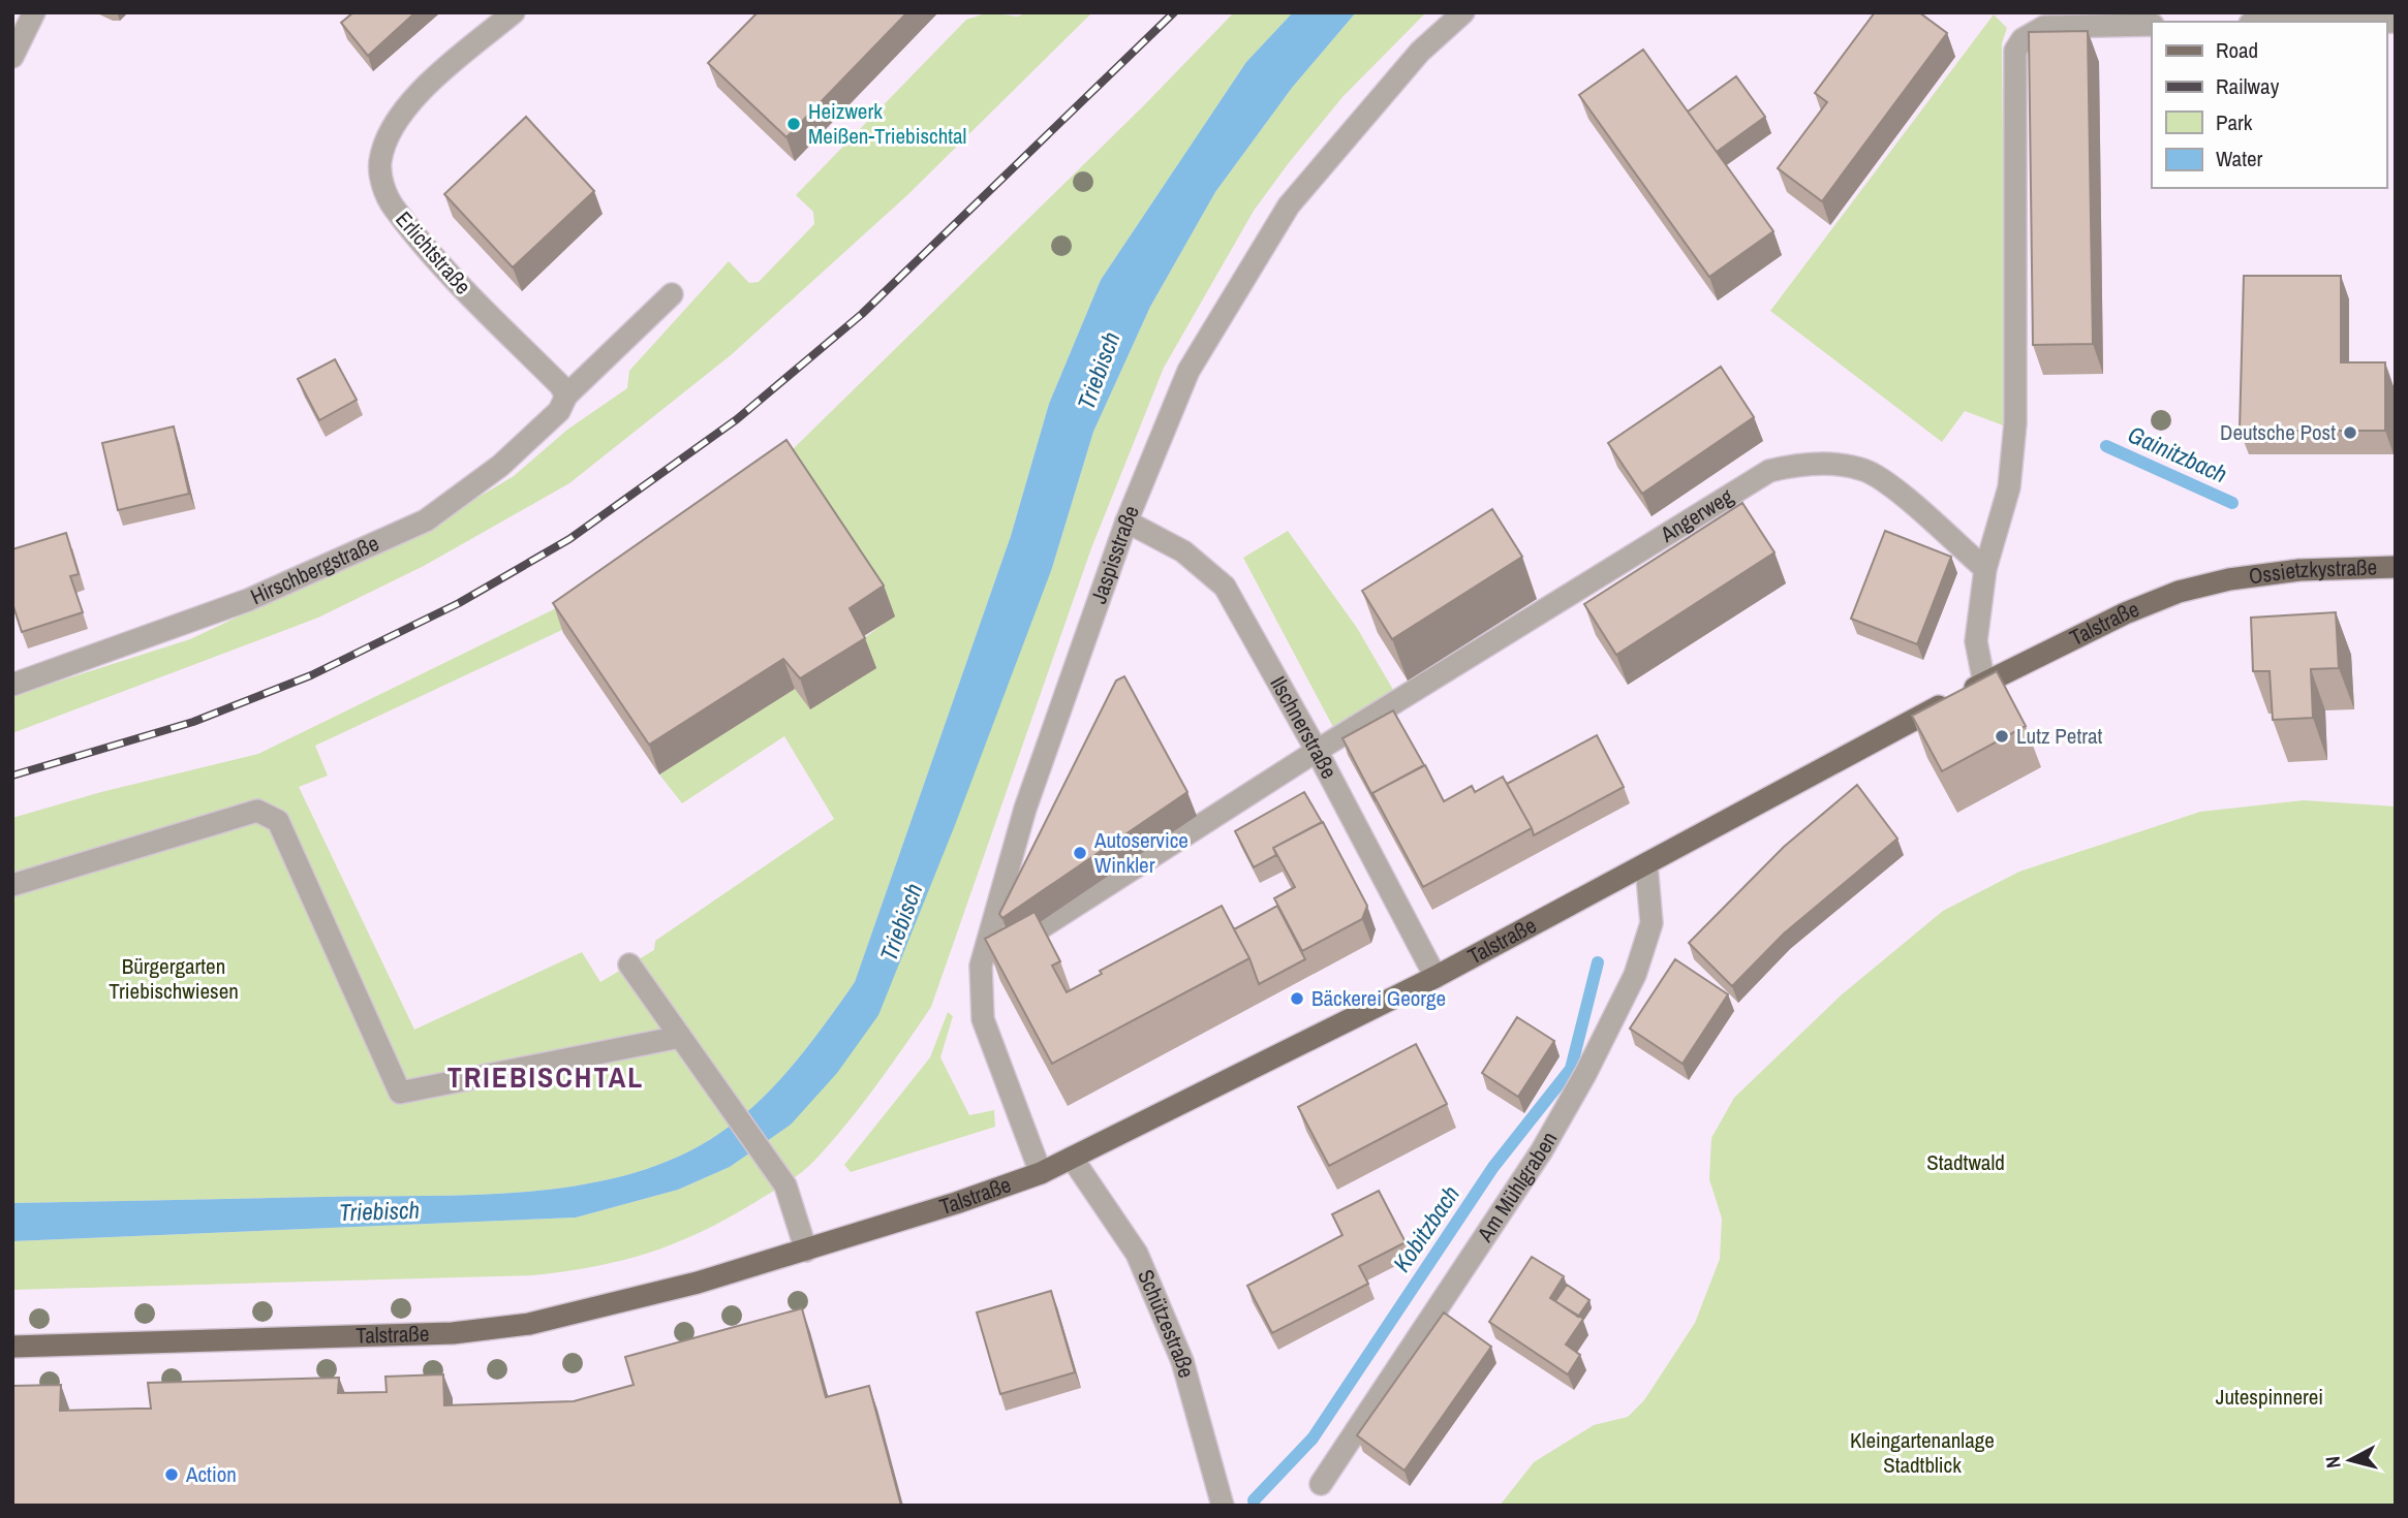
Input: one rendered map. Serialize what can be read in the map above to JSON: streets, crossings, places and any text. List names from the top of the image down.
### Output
{
  "streets": {
    "main road": ["Ossietzkystraße", "Talstraße"],
    "street": [
      "Erlichtstraße",
      "Angerweg",
      "Jaspisstraße",
      "Hirschbergstraße",
      "Ilschnerstraße",
      "Am Mühlgraben",
      "Schützestraße"
    ]
  },
  "crossings": [
    ["Erlichtstraße", "Hirschbergstraße"],
    ["Angerweg", "Jaspisstraße"],
    ["Angerweg", "Ilschnerstraße"],
    ["Jaspisstraße", "Talstraße"],
    ["Jaspisstraße", "Ilschnerstraße"],
    ["Ossietzkystraße", "Talstraße"],
    ["Talstraße", "Ilschnerstraße"],
    ["Talstraße", "Am Mühlgraben"],
    ["Talstraße", "Schützestraße"]
  ],
  "districts": ["TRIEBISCHTAL"],
  "water": ["Triebisch", "Gainitzbach", "Kobitzbach"],
  "parks": [
    "Bürgergarten Triebischwiesen",
    "Stadtwald",
    "Jutespinnerei",
    "Kleingartenanlage Stadtblick"
  ],
  "places": [
    "Heizwerk Meißen-Triebischtal",
    "Deutsche Post",
    "Lutz Petrat",
    "Autoservice Winkler",
    "Bäckerei George",
    "Action"
  ],
  "legend": [
    "Road",
    "Railway",
    "Park",
    "Water"
  ],
  "north": "left"
}
